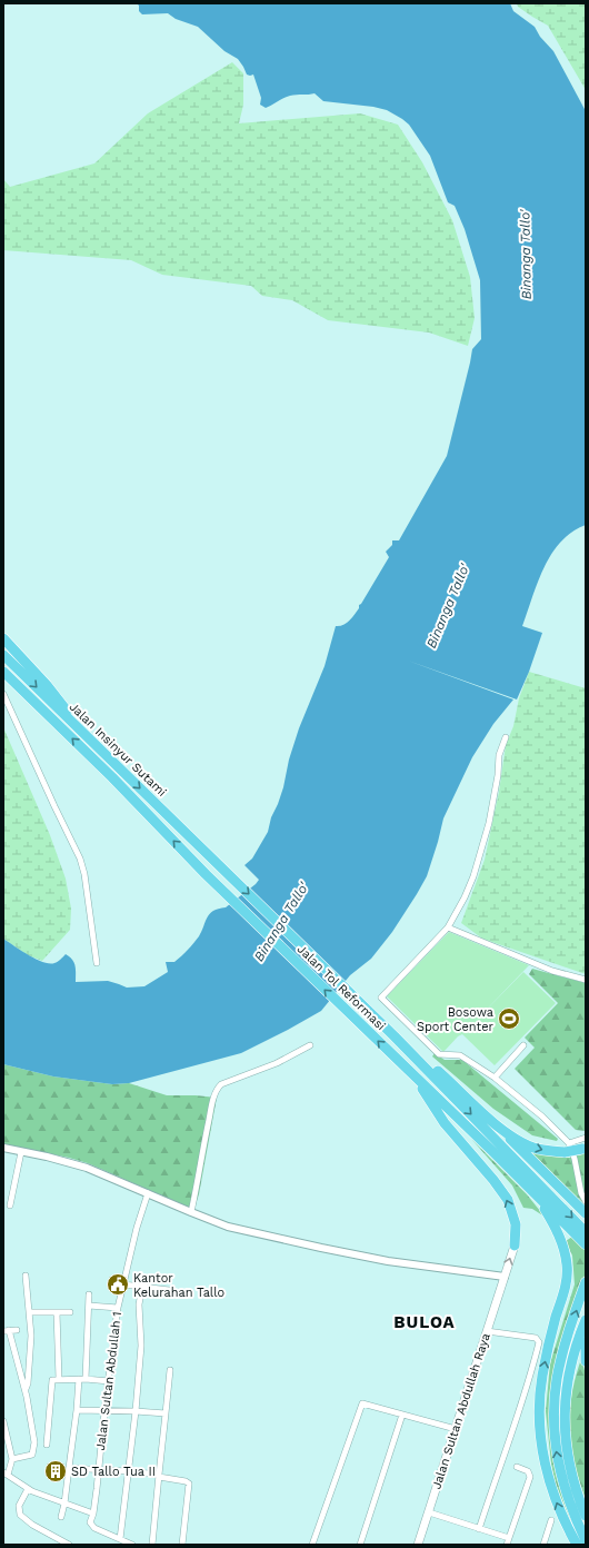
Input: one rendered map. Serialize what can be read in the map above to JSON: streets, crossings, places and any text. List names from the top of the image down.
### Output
{
  "streets": {
    "highway": ["Jalan Insinyur Sutami", "Jalan Tol Reformasi"],
    "main road": ["Jalan Sultan Abdullah Raya"],
    "street": ["Jalan Sultan Abdullah 1"]
  },
  "crossings": [
    ["Jalan Insinyur Sutami", "Jalan Tol Reformasi"]
  ],
  "districts": ["BULOA"],
  "water": ["Binanga Tallo'"],
  "places": {
    "sports": ["Bosowa Sport Center"],
    "public building": ["Kantor Kelurahan Tallo"],
    "building": ["SD Tallo Tua II"]
  }
}
